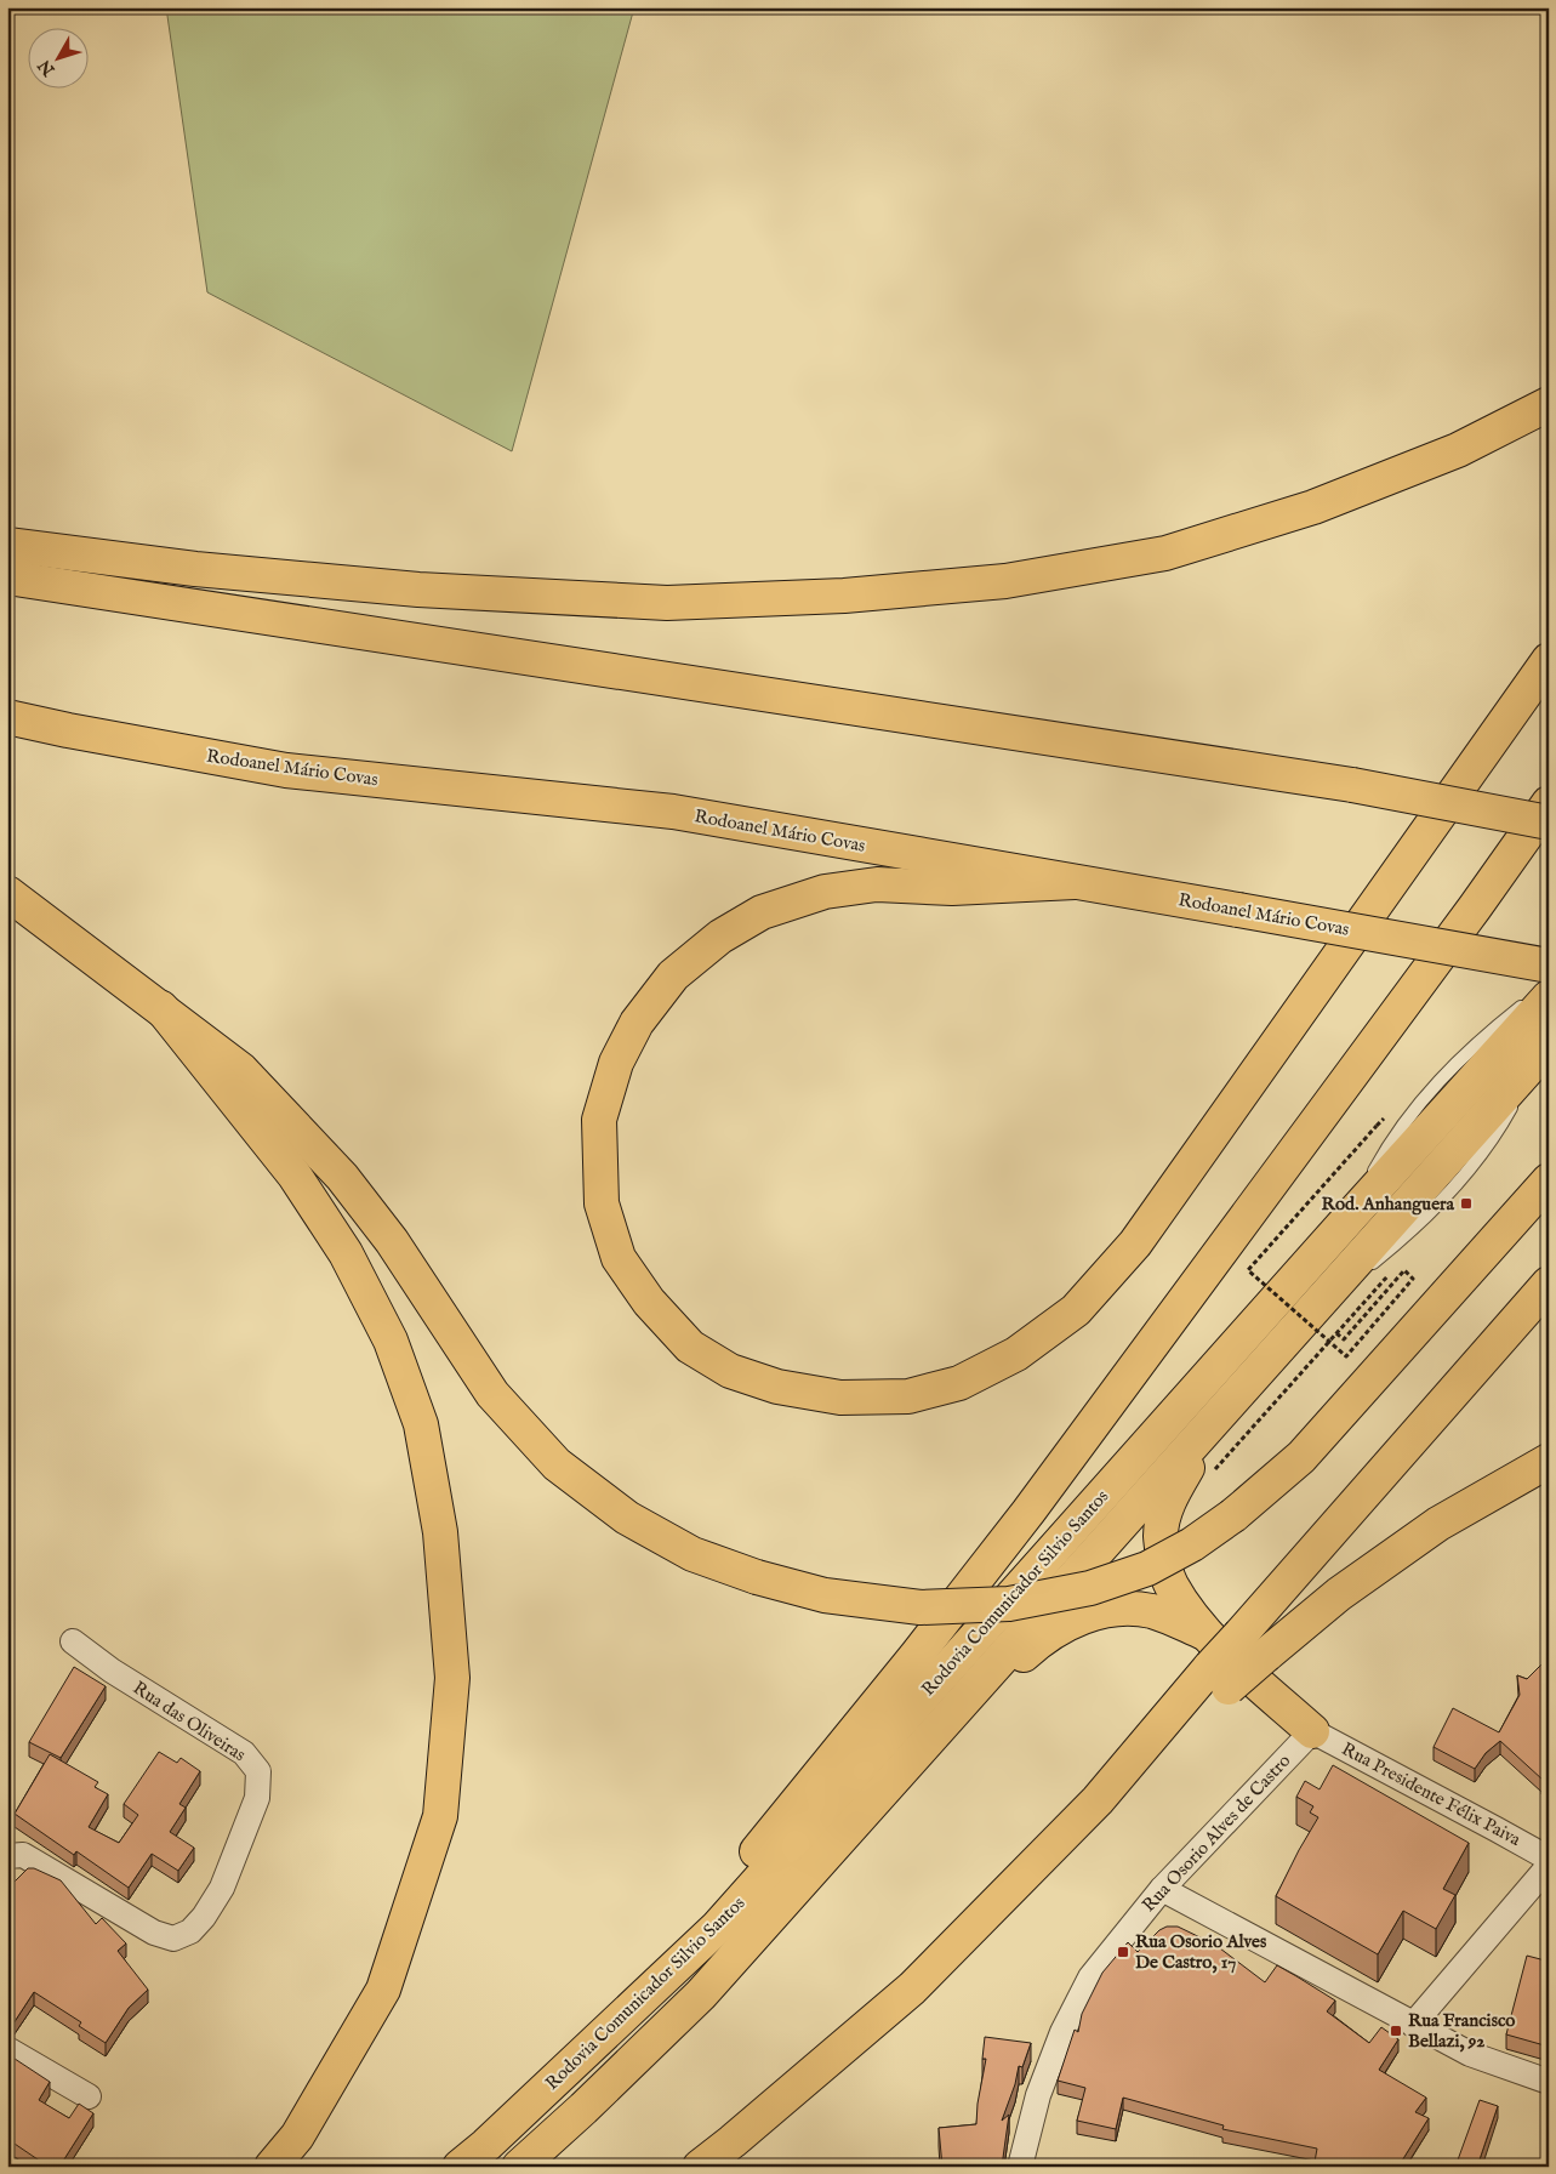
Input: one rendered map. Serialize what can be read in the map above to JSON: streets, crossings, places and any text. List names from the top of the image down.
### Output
{
  "streets": {
    "highway": ["Rodoanel Mário Covas", "Rodovia Comunicador Silvio Santos"],
    "street": ["Rua das Oliveiras", "Rua Presidente Félix Paiva", "Rua Osorio Alves de Castro"]
  },
  "crossings": [
    ["Rua Presidente Félix Paiva", "Rua Osorio Alves de Castro"]
  ],
  "places": {
    "transit": ["Rod. Anhanguera", "Rua Osorio Alves De Castro, 17", "Rua Francisco Bellazi, 92"]
  },
  "north": "bottom left"
}
